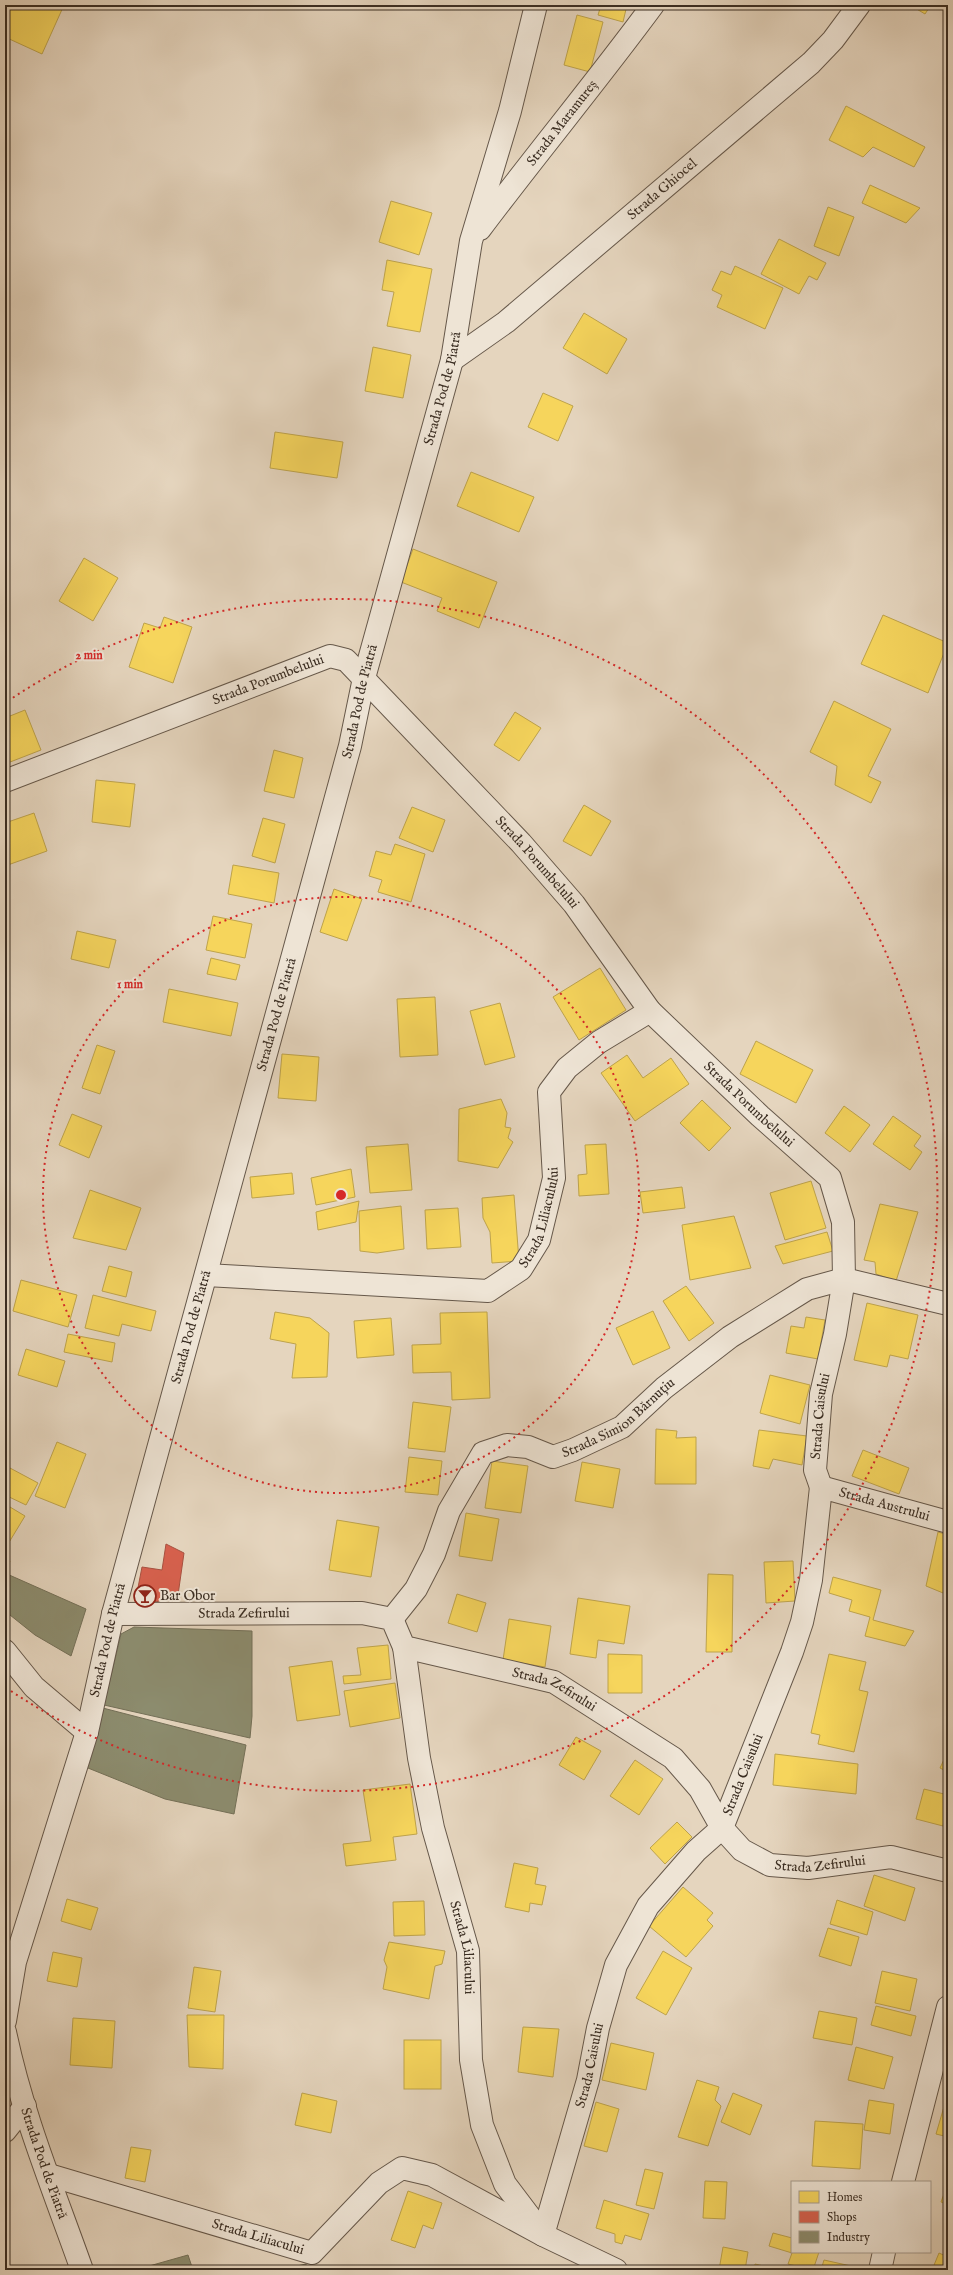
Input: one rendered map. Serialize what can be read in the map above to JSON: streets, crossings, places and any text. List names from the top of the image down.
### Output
{
  "streets": {
    "street": [
      "Strada Maramureș",
      "Strada Ghiocel",
      "Strada Pod de Piatră",
      "Strada Porumbelului",
      "Strada Liliaculului",
      "Strada Simion Bărnuțiu",
      "Strada Caisului",
      "Strada Austrului",
      "Strada Zefirului",
      "Strada Liliacului"
    ]
  },
  "crossings": [
    ["Strada Maramureș", "Strada Pod de Piatră"],
    ["Strada Ghiocel", "Strada Pod de Piatră"],
    ["Strada Pod de Piatră", "Strada Porumbelului"],
    ["Strada Pod de Piatră", "Strada Liliaculului"],
    ["Strada Pod de Piatră", "Strada Zefirului"],
    ["Strada Pod de Piatră", "Strada Liliacului"],
    ["Strada Porumbelului", "Strada Liliaculului"],
    ["Strada Porumbelului", "Strada Simion Bărnuțiu"],
    ["Strada Porumbelului", "Strada Caisului"],
    ["Strada Simion Bărnuțiu", "Strada Caisului"],
    ["Strada Simion Bărnuțiu", "Strada Zefirului"],
    ["Strada Caisului", "Strada Austrului"],
    ["Strada Caisului", "Strada Zefirului"],
    ["Strada Caisului", "Strada Liliacului"],
    ["Strada Zefirului", "Strada Liliacului"]
  ],
  "places": {
    "bar": ["Bar Obor"]
  },
  "legend": ["Homes", "Shops", "Industry"],
  "rings": ["2 min", "1 min"]
}
